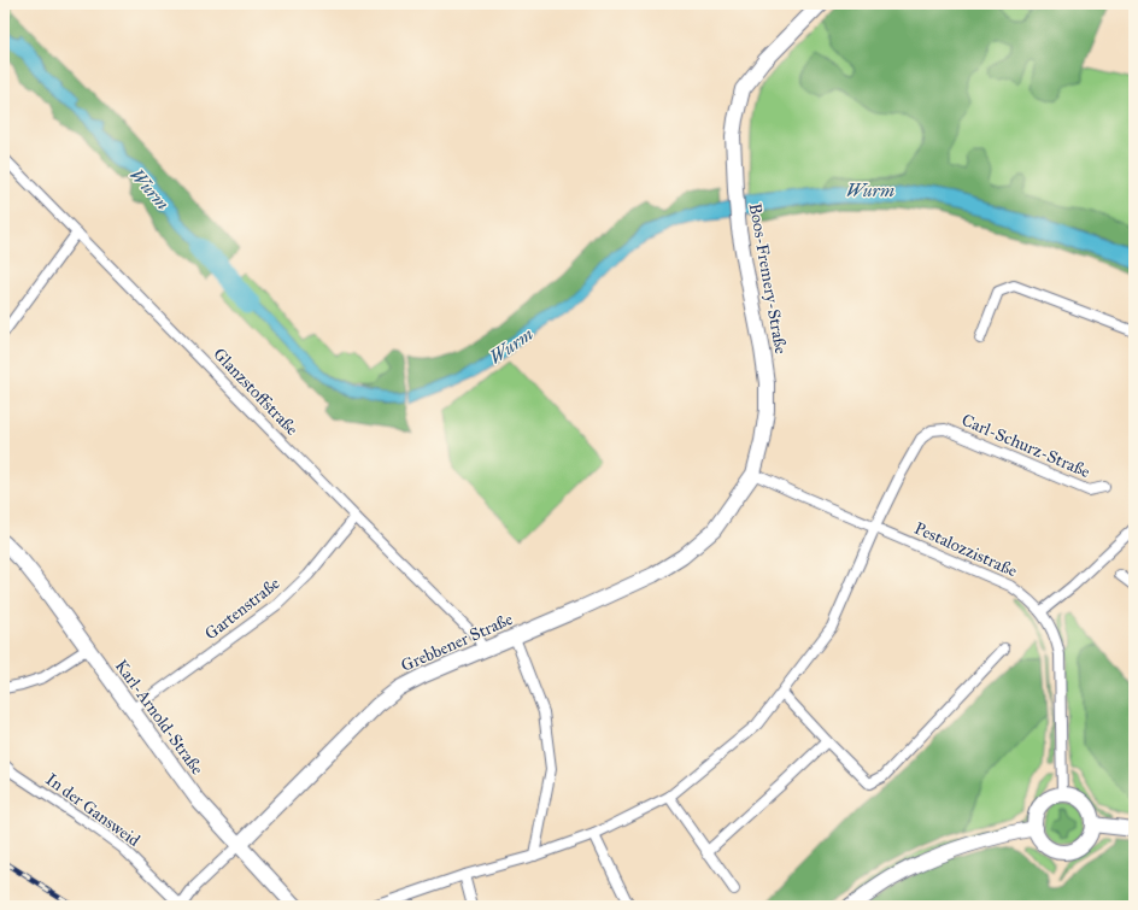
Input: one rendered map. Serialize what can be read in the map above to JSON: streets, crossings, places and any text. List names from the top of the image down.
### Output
{
  "streets": {
    "street": [
      "Boos-Fremery-Straße",
      "Glanzstoffstraße",
      "Carl-Schurz-Straße",
      "Pestalozzistraße",
      "Gartenstraße",
      "Grebbener Straße",
      "Karl-Arnold-Straße",
      "In der Gansweid"
    ]
  },
  "crossings": [
    ["Boos-Fremery-Straße", "Pestalozzistraße"],
    ["Boos-Fremery-Straße", "Grebbener Straße"],
    ["Glanzstoffstraße", "Gartenstraße"],
    ["Glanzstoffstraße", "Grebbener Straße"],
    ["Carl-Schurz-Straße", "Pestalozzistraße"],
    ["Pestalozzistraße", "Grebbener Straße"],
    ["Gartenstraße", "Karl-Arnold-Straße"],
    ["Grebbener Straße", "Karl-Arnold-Straße"],
    ["Grebbener Straße", "In der Gansweid"]
  ],
  "water": ["Wurm"]
}
